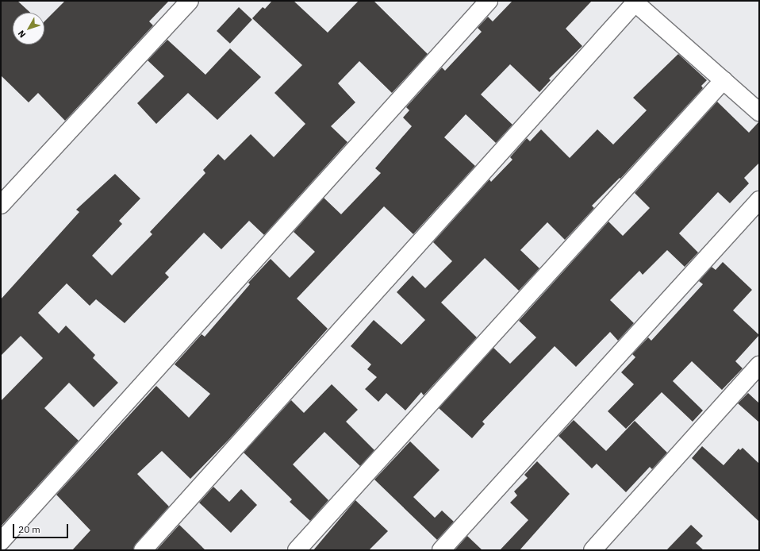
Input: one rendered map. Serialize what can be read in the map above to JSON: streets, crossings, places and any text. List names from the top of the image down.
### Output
{
  "scale_bar": "20 m",
  "north": "bottom left"
}
